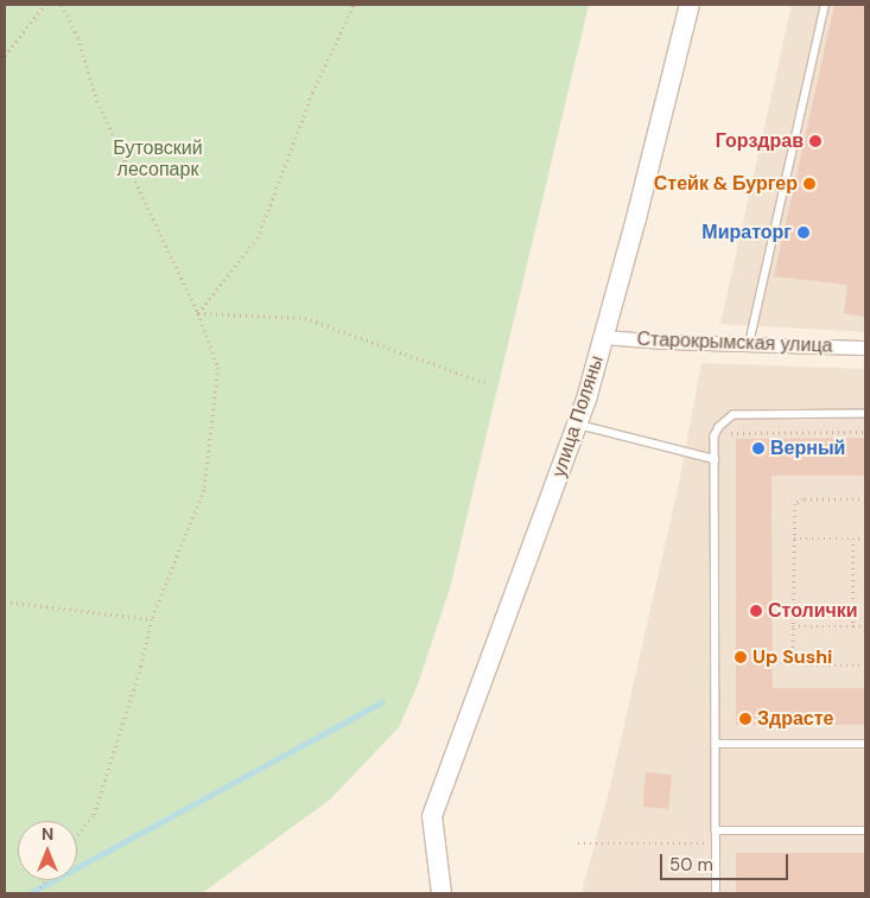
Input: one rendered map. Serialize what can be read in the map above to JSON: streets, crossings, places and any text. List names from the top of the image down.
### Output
{
  "streets": {
    "main road": ["улица Поляны"],
    "street": ["Старокрымская улица"]
  },
  "crossings": [
    ["Старокрымская улица", "улица Поляны"]
  ],
  "parks": ["Бутовский лесопарк"],
  "places": [
    "Горздрав",
    "Стейк & Бургер",
    "Мираторг",
    "Верный",
    "Столички",
    "Up Sushi",
    "Здрасте"
  ],
  "scale_bar": "50 m",
  "north": "top"
}
